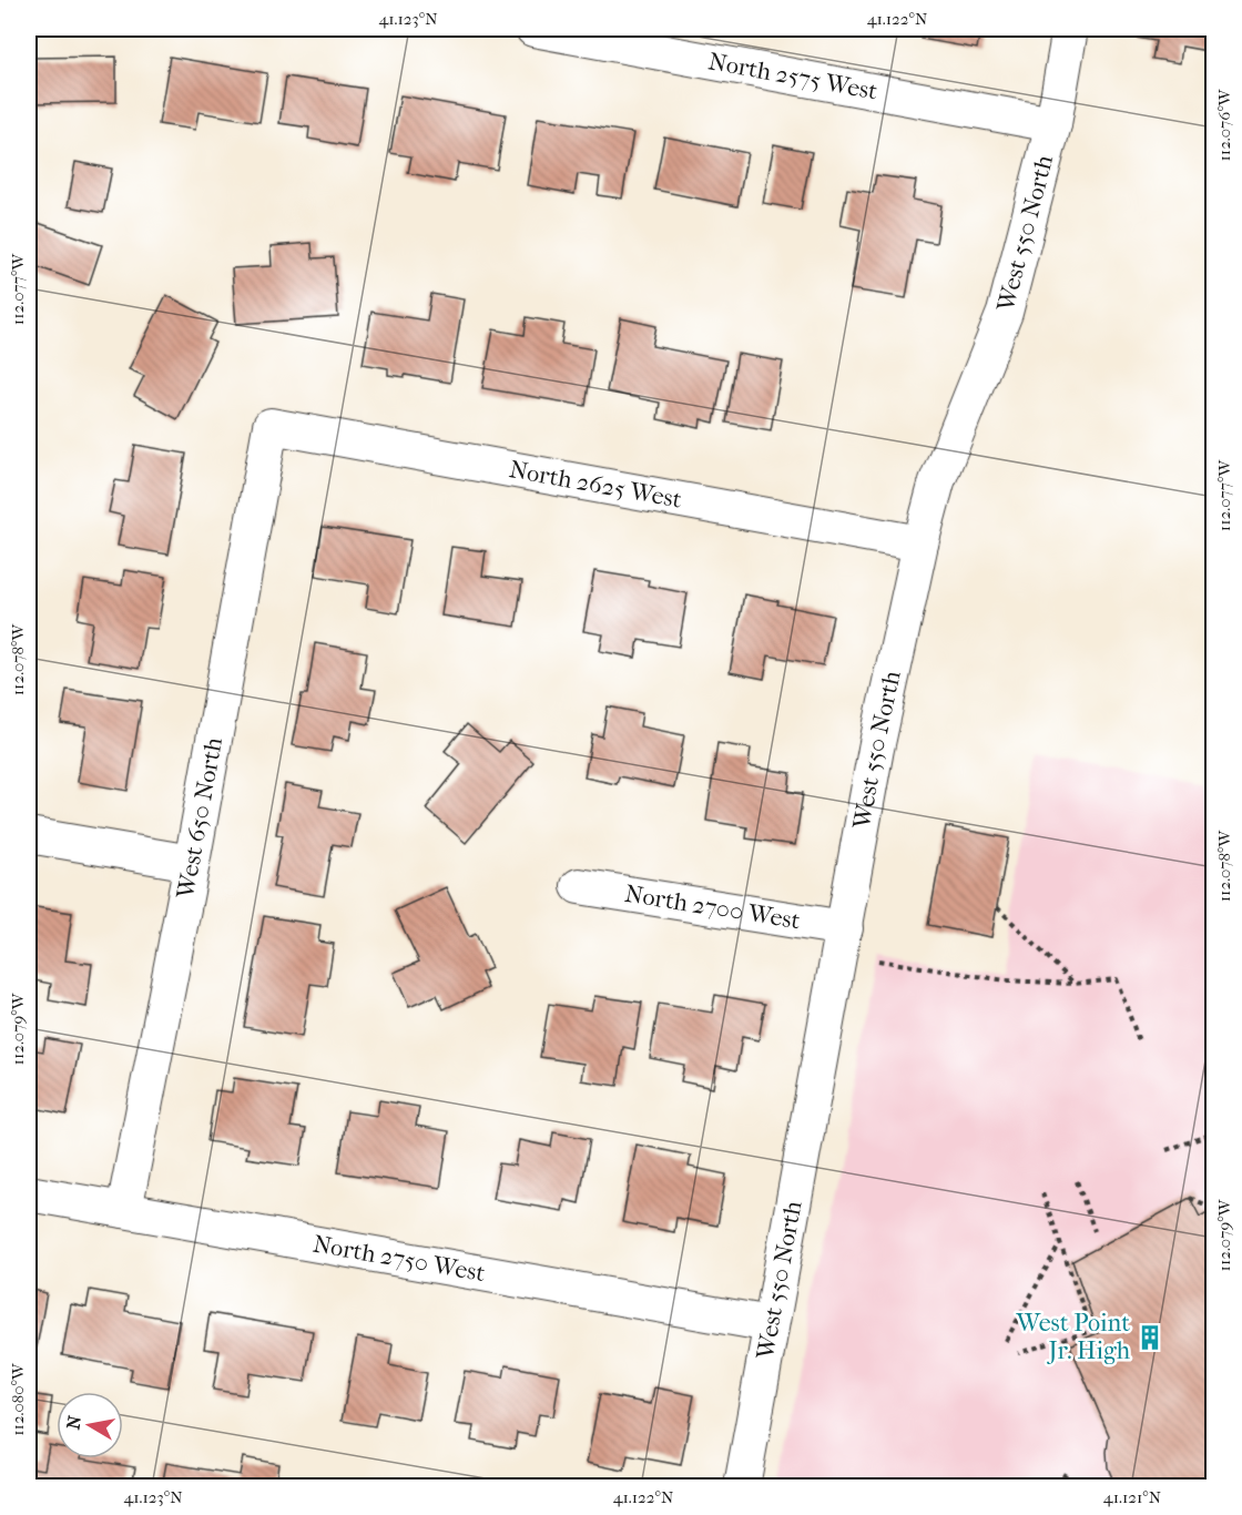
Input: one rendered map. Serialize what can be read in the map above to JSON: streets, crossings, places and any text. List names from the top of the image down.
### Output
{
  "streets": {
    "street": [
      "North 2575 West",
      "West 550 North",
      "North 2625 West",
      "West 650 North",
      "North 2700 West",
      "North 2750 West"
    ]
  },
  "crossings": [
    ["North 2575 West", "West 550 North"],
    ["West 550 North", "North 2625 West"],
    ["West 550 North", "North 2700 West"],
    ["West 550 North", "North 2750 West"],
    ["North 2625 West", "West 650 North"],
    ["West 650 North", "North 2750 West"]
  ],
  "places": {
    "building": ["West Point Jr. High"]
  },
  "north": "left",
  "coordinates": [
    "41.123°N",
    "41.122°N",
    "112.076°W",
    "112.077°W",
    "112.078°W",
    "112.079°W",
    "112.080°W",
    "41.121°N"
  ]
}
